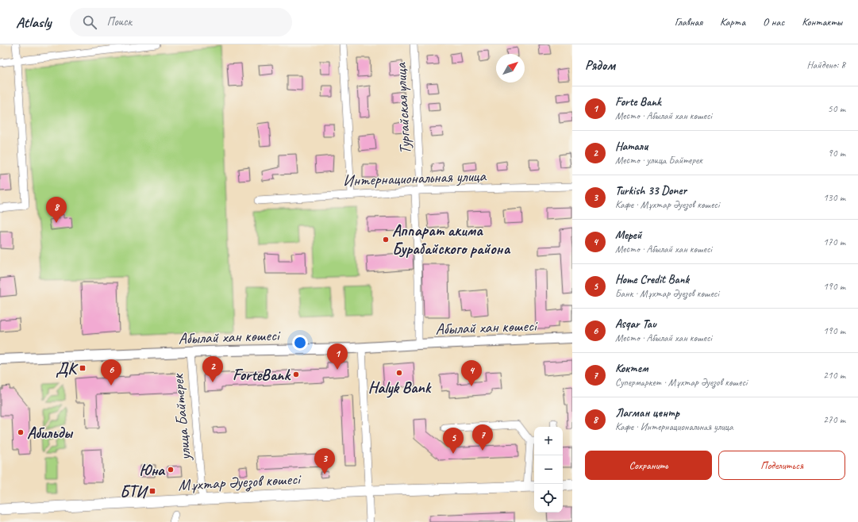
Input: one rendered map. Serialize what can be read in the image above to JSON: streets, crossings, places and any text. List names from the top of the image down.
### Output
{
  "streets": {
    "main road": ["Мұхтар Әуезов көшесі"],
    "street": [
      "Тургайская улица",
      "Интернациональная улица",
      "Абылай хан көшесі",
      "улица Байтерек"
    ]
  },
  "crossings": [
    ["Тургайская улица", "Интернациональная улица"],
    ["Тургайская улица", "Абылай хан көшесі"],
    ["Абылай хан көшесі", "улица Байтерек"],
    ["улица Байтерек", "Мұхтар Әуезов көшесі"]
  ],
  "places": {
    "other": [
      "Аппарат акима Бурабайского района",
      "Halyk Bank",
      "ForteBank",
      "Абильды",
      "Юна"
    ],
    "transit": ["ДК", "БТИ"]
  },
  "north": "top right",
  "page": {
    "header": "Atlasly",
    "search": "Поиск",
    "nav": [
      "Главная",
      "Карта",
      "О нас",
      "Контакты"
    ],
    "heading": ["Рядом", "Найдено: 8"],
    "list": [
      {
        "mark": "1",
        "name": "Forte Bank",
        "note": "Место · Абылай хан көшесі",
        "value": "50 m"
      },
      {
        "mark": "2",
        "name": "Натали",
        "note": "Место · улица Байтерек",
        "value": "90 m"
      },
      {
        "mark": "3",
        "name": "Turkish 33 Doner",
        "note": "Кафе · Мұхтар Әуезов көшесі",
        "value": "130 m"
      },
      {
        "mark": "4",
        "name": "Мерей",
        "note": "Место · Абылай хан көшесі",
        "value": "170 m"
      },
      {
        "mark": "5",
        "name": "Home Credit Bank",
        "note": "Банк · Мұхтар Әуезов көшесі",
        "value": "190 m"
      },
      {
        "mark": "6",
        "name": "Asqar Tau",
        "note": "Место · Абылай хан көшесі",
        "value": "190 m"
      },
      {
        "mark": "7",
        "name": "Коктем",
        "note": "Супермаркет · Мұхтар Әуезов көшесі",
        "value": "210 m"
      },
      {
        "mark": "8",
        "name": "Лагман центр",
        "note": "Кафе · Интернациональная улица",
        "value": "270 m"
      }
    ],
    "pins": [
      "8",
      "1",
      "2",
      "6",
      "4",
      "7",
      "5",
      "3"
    ],
    "map_buttons": ["+", "−"],
    "buttons": ["Сохранить", "Поделиться"]
  }
}
